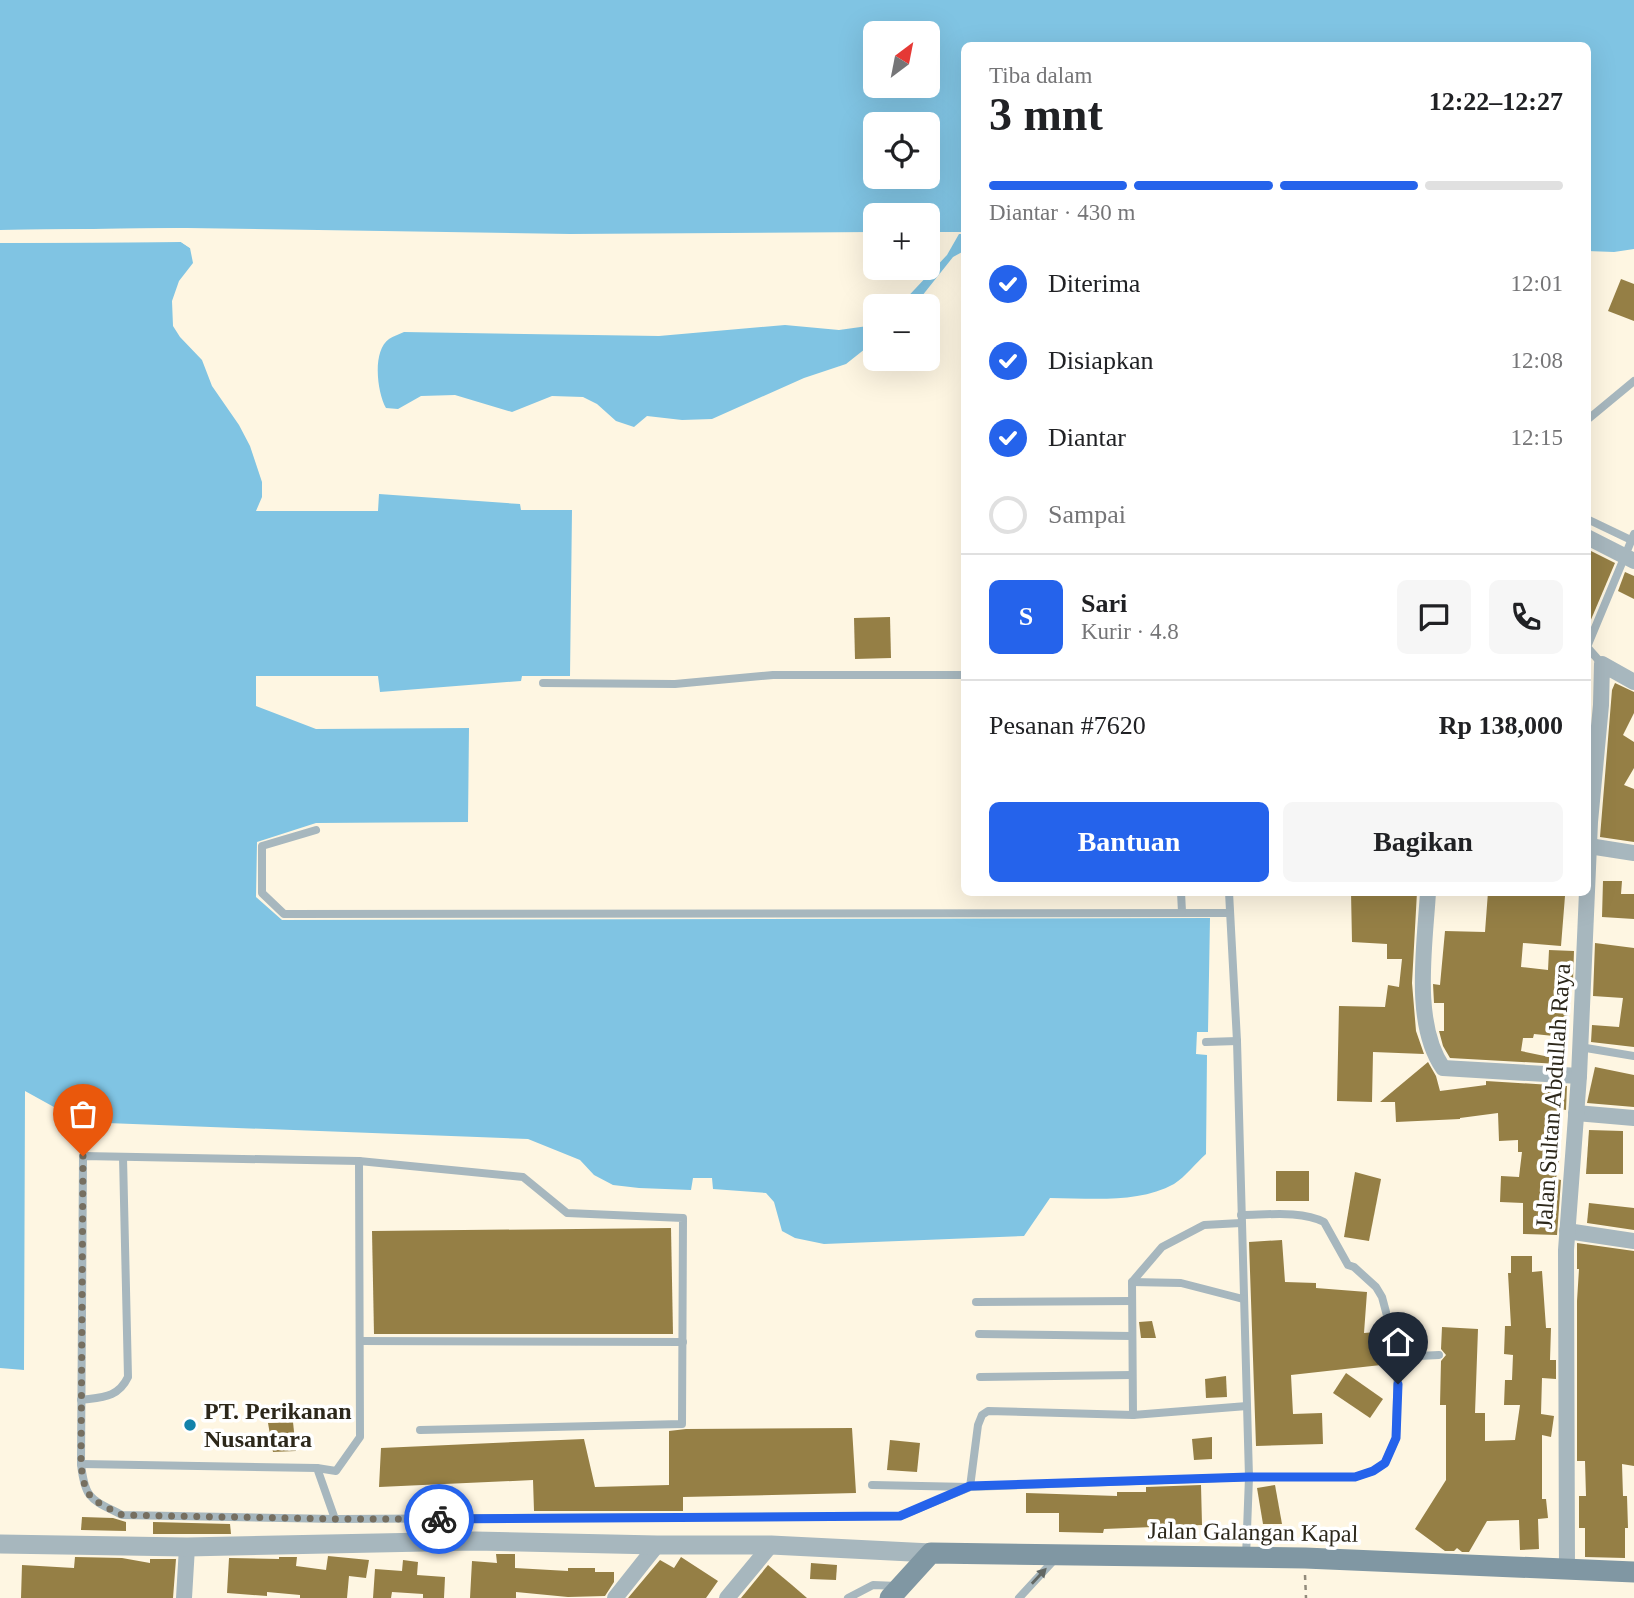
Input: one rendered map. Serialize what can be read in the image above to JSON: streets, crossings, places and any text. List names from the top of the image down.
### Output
{
  "streets": {
    "main road": ["Jalan Galangan Kapal"],
    "street": ["Jalan Sultan Abdullah Raya"]
  },
  "crossings": [
    ["Jalan Sultan Abdullah Raya", "Jalan Galangan Kapal"]
  ],
  "places": ["PT. Perikanan Nusantara"],
  "north": "top right",
  "page": {
    "map_buttons": ["+", "−"],
    "heading": ["3 mnt", "Tiba dalam", "12:22–12:27"],
    "panel": [
      "Sari",
      "Kurir · 4.8",
      "Pesanan #7620",
      "Rp 138,000"
    ],
    "bar": "Diantar · 430 m",
    "list": [
      ["Diterima", "12:01"],
      ["Disiapkan", "12:08"],
      ["Diantar", "12:15"],
      "Sampai"
    ],
    "round": "S",
    "buttons": ["Bantuan", "Bagikan"]
  }
}
